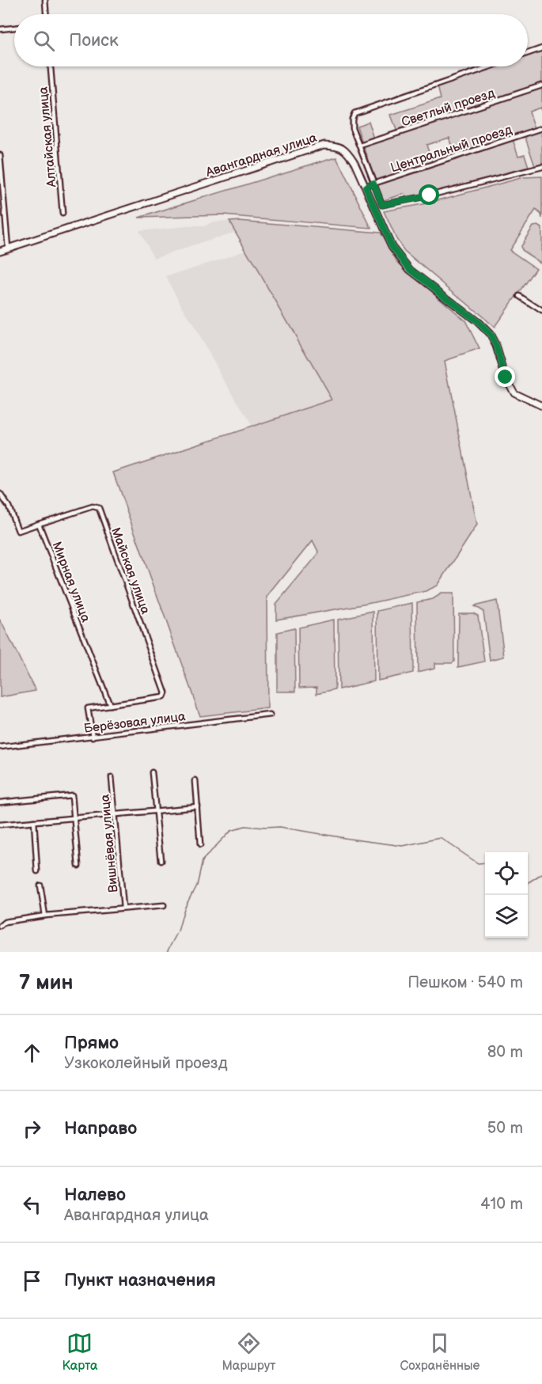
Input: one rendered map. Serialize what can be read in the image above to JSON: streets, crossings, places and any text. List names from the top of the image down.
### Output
{
  "streets": {
    "main road": ["Авангардная улица"],
    "street": [
      "Светлый проезд",
      "Алтайская улица",
      "Центральный проезд",
      "Майская улица",
      "Мирная улица",
      "Берёзовая улица",
      "Вишнёвая улица"
    ]
  },
  "crossings": [
    ["Центральный проезд", "Авангардная улица"],
    ["Майская улица", "Мирная улица"]
  ],
  "page": {
    "search": "Поиск",
    "heading": ["7 мин", "Пешком · 540 m"],
    "list": [
      ["Прямо", "Узкоколейный проезд", "80 m"],
      ["Направо", "50 m"],
      ["Налево", "Авангардная улица", "410 m"],
      "Пункт назначения"
    ],
    "nav": ["Карта", "Маршрут", "Сохранённые"]
  }
}
